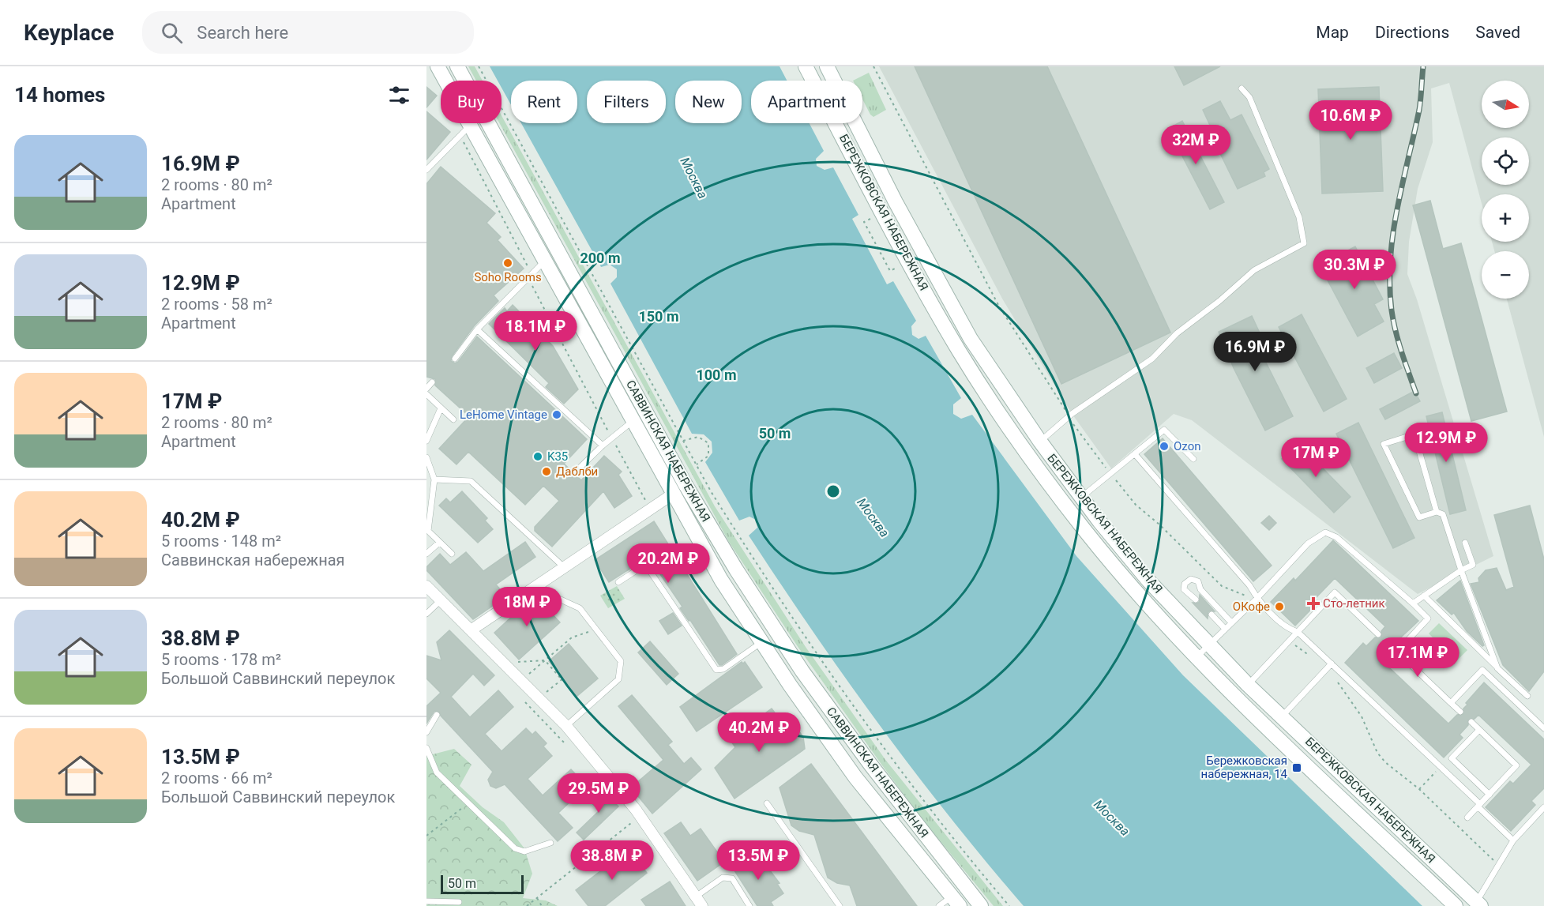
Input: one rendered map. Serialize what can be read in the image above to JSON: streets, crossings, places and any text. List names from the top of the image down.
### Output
{
  "streets": {
    "main road": ["БЕРЕЖКОВСКАЯ НАБЕРЕЖНАЯ", "САВВИНСКАЯ НАБЕРЕЖНАЯ"]
  },
  "water": ["Москва"],
  "places": {
    "other": [
      "Soho Rooms",
      "LeHome Vintage",
      "Ozon",
      "K35",
      "Даблби",
      "ОКофе"
    ],
    "health": ["Сто-летник"],
    "transit": ["Бережковская набережная, 14"]
  },
  "scale_bar": "50 m",
  "north": "right",
  "page": {
    "header": "Keyplace",
    "search": "Search here",
    "nav": ["Map", "Directions", "Saved"],
    "heading": "14 homes",
    "map_buttons": ["+", "−"],
    "chip": [
      "Buy",
      "Rent",
      "Filters",
      "New",
      "Apartment"
    ],
    "price": [
      "10.6M ₽",
      "32M ₽",
      "30.3M ₽",
      "18.1M ₽",
      "16.9M ₽",
      "12.9M ₽",
      "17M ₽",
      "20.2M ₽",
      "18M ₽",
      "17.1M ₽",
      "40.2M ₽",
      "29.5M ₽",
      "38.8M ₽",
      "13.5M ₽"
    ],
    "list": [
      {
        "name": "16.9M ₽",
        "note": "2 rooms · 80 m² · Apartment"
      },
      {
        "name": "12.9M ₽",
        "note": "2 rooms · 58 m² · Apartment"
      },
      {
        "name": "17M ₽",
        "note": "2 rooms · 80 m² · Apartment"
      },
      {
        "name": "40.2M ₽",
        "note": "5 rooms · 148 m² · Саввинская набережная"
      },
      {
        "name": "38.8M ₽",
        "note": "5 rooms · 178 m² · Большой Саввинский переулок"
      },
      {
        "name": "13.5M ₽",
        "note": "2 rooms · 66 m² · Большой Саввинский переулок"
      }
    ],
    "scale": "50 m"
  },
  "rings": [
    "200 m",
    "150 m",
    "100 m",
    "50 m"
  ]
}
